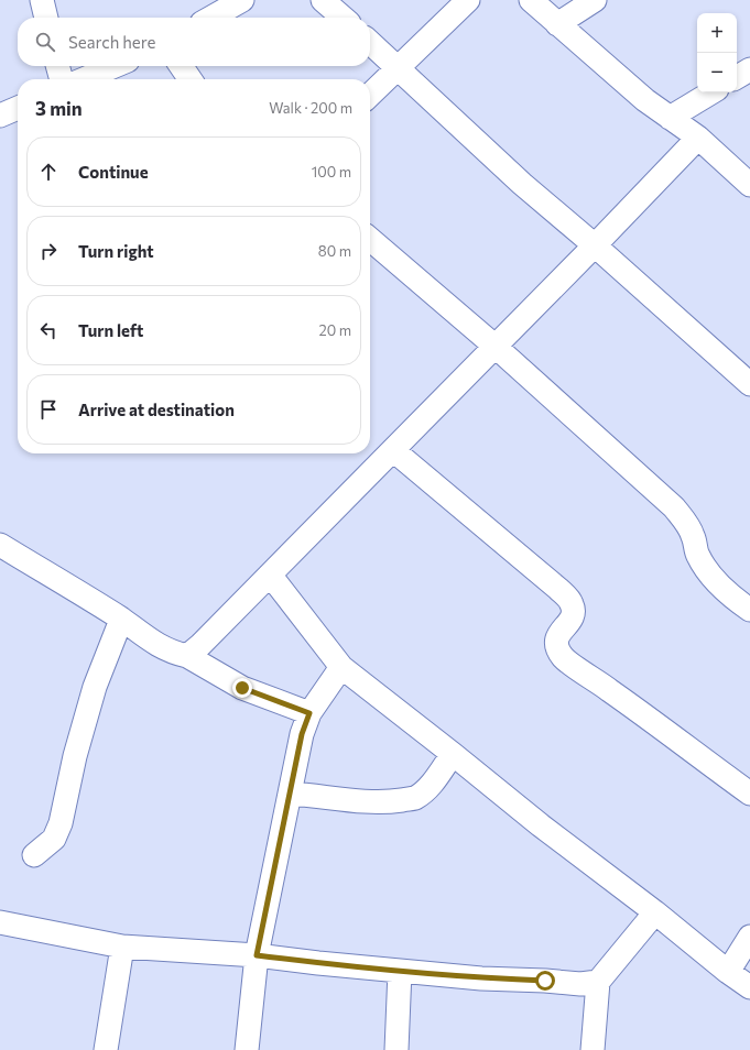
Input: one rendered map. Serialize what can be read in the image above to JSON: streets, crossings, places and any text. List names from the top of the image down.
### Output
{
  "page": {
    "map_buttons": ["+", "−"],
    "search": "Search here",
    "heading": ["3 min", "Walk · 200 m"],
    "list": [
      ["Continue", "100 m"],
      ["Turn right", "80 m"],
      ["Turn left", "20 m"],
      "Arrive at destination"
    ]
  }
}
